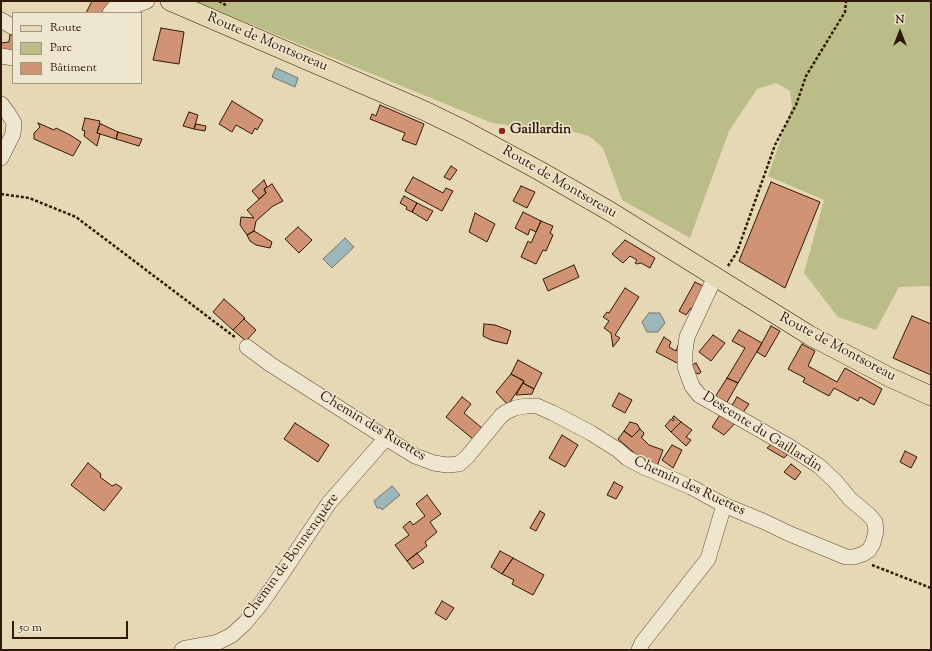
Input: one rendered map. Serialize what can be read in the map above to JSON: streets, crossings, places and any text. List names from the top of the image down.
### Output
{
  "streets": {
    "main road": ["Route de Montsoreau"],
    "street": ["Chemin des Ruettes", "Descente du Gaillardin", "Chemin de Bonnenquère"]
  },
  "crossings": [
    ["Route de Montsoreau", "Descente du Gaillardin"],
    ["Chemin des Ruettes", "Descente du Gaillardin"],
    ["Chemin des Ruettes", "Chemin de Bonnenquère"]
  ],
  "places": ["Gaillardin"],
  "legend": ["Route", "Parc", "Bâtiment"],
  "scale_bar": "50 m",
  "north": "top"
}
